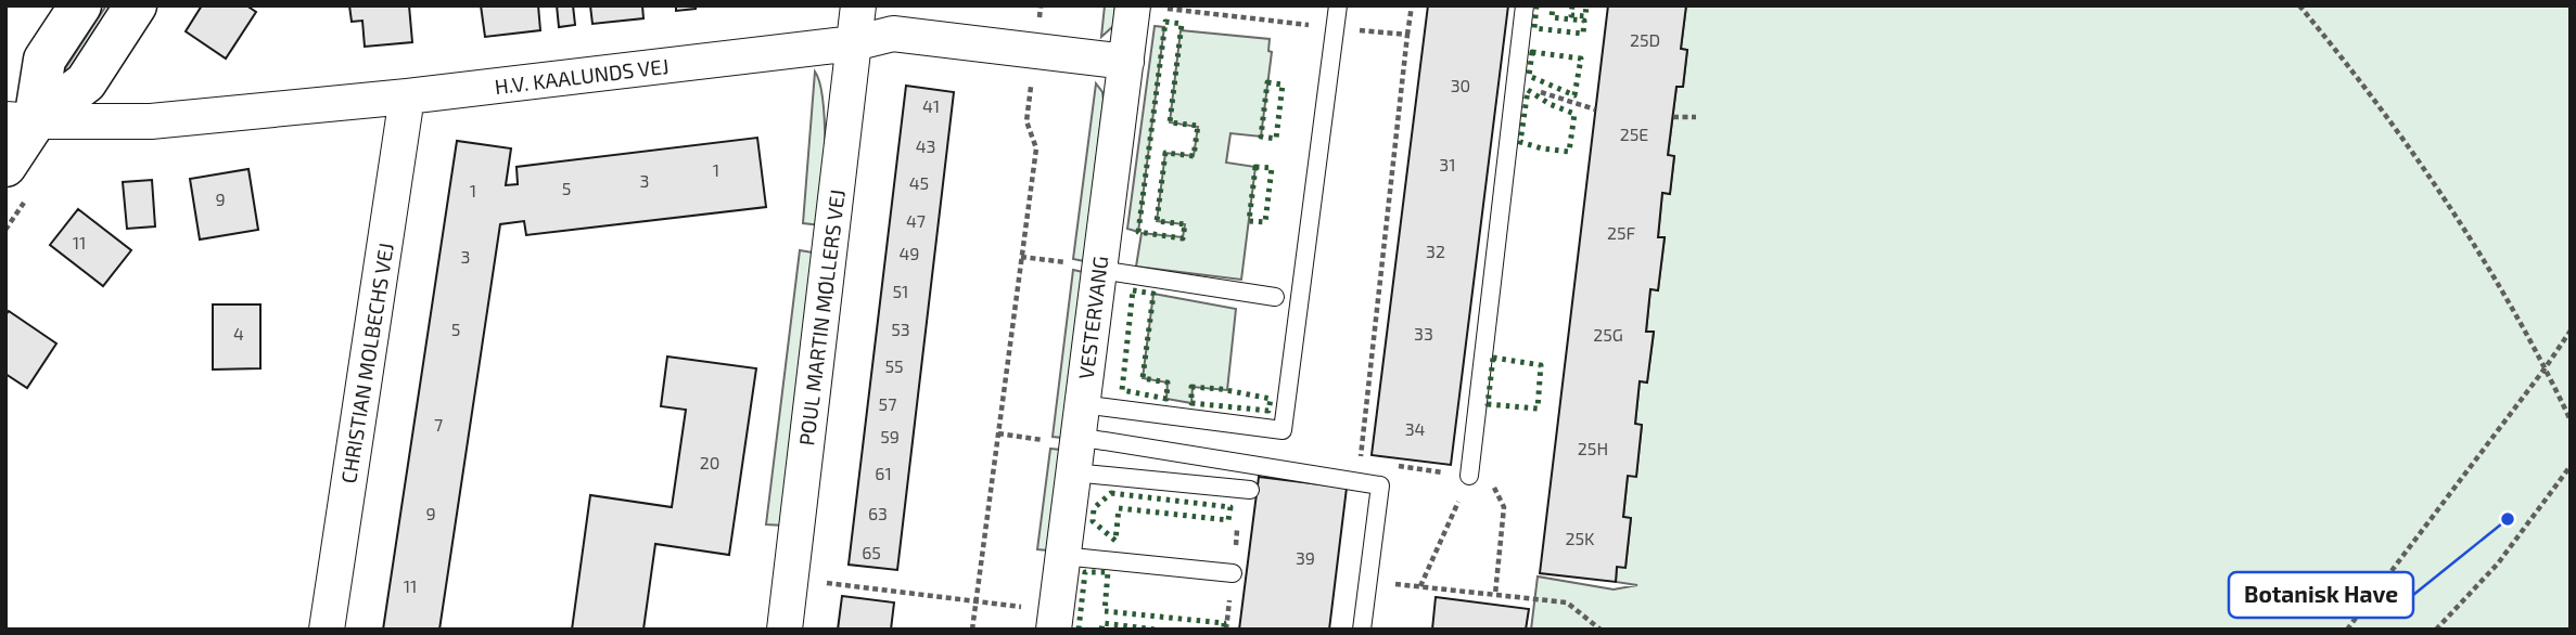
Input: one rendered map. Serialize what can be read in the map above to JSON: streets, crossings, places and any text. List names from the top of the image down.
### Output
{
  "streets": {
    "street": [
      "H.V. KAALUNDS VEJ",
      "POUL MARTIN MØLLERS VEJ",
      "VESTERVANG",
      "CHRISTIAN MOLBECHS VEJ"
    ]
  },
  "crossings": [
    ["H.V. KAALUNDS VEJ", "POUL MARTIN MØLLERS VEJ"],
    ["H.V. KAALUNDS VEJ", "VESTERVANG"],
    ["H.V. KAALUNDS VEJ", "CHRISTIAN MOLBECHS VEJ"]
  ],
  "places": ["Botanisk Have"],
  "house_numbers": [
    "25D",
    "30",
    "41",
    "25E",
    "43",
    "31",
    "1",
    "3",
    "45",
    "5",
    "1",
    "9",
    "47",
    "25F",
    "11",
    "32",
    "49",
    "3",
    "51",
    "5",
    "53",
    "4",
    "33",
    "25G",
    "55",
    "57",
    "7",
    "34",
    "59",
    "25H",
    "20",
    "61",
    "9",
    "63",
    "25K",
    "65",
    "39",
    "11"
  ]
}
